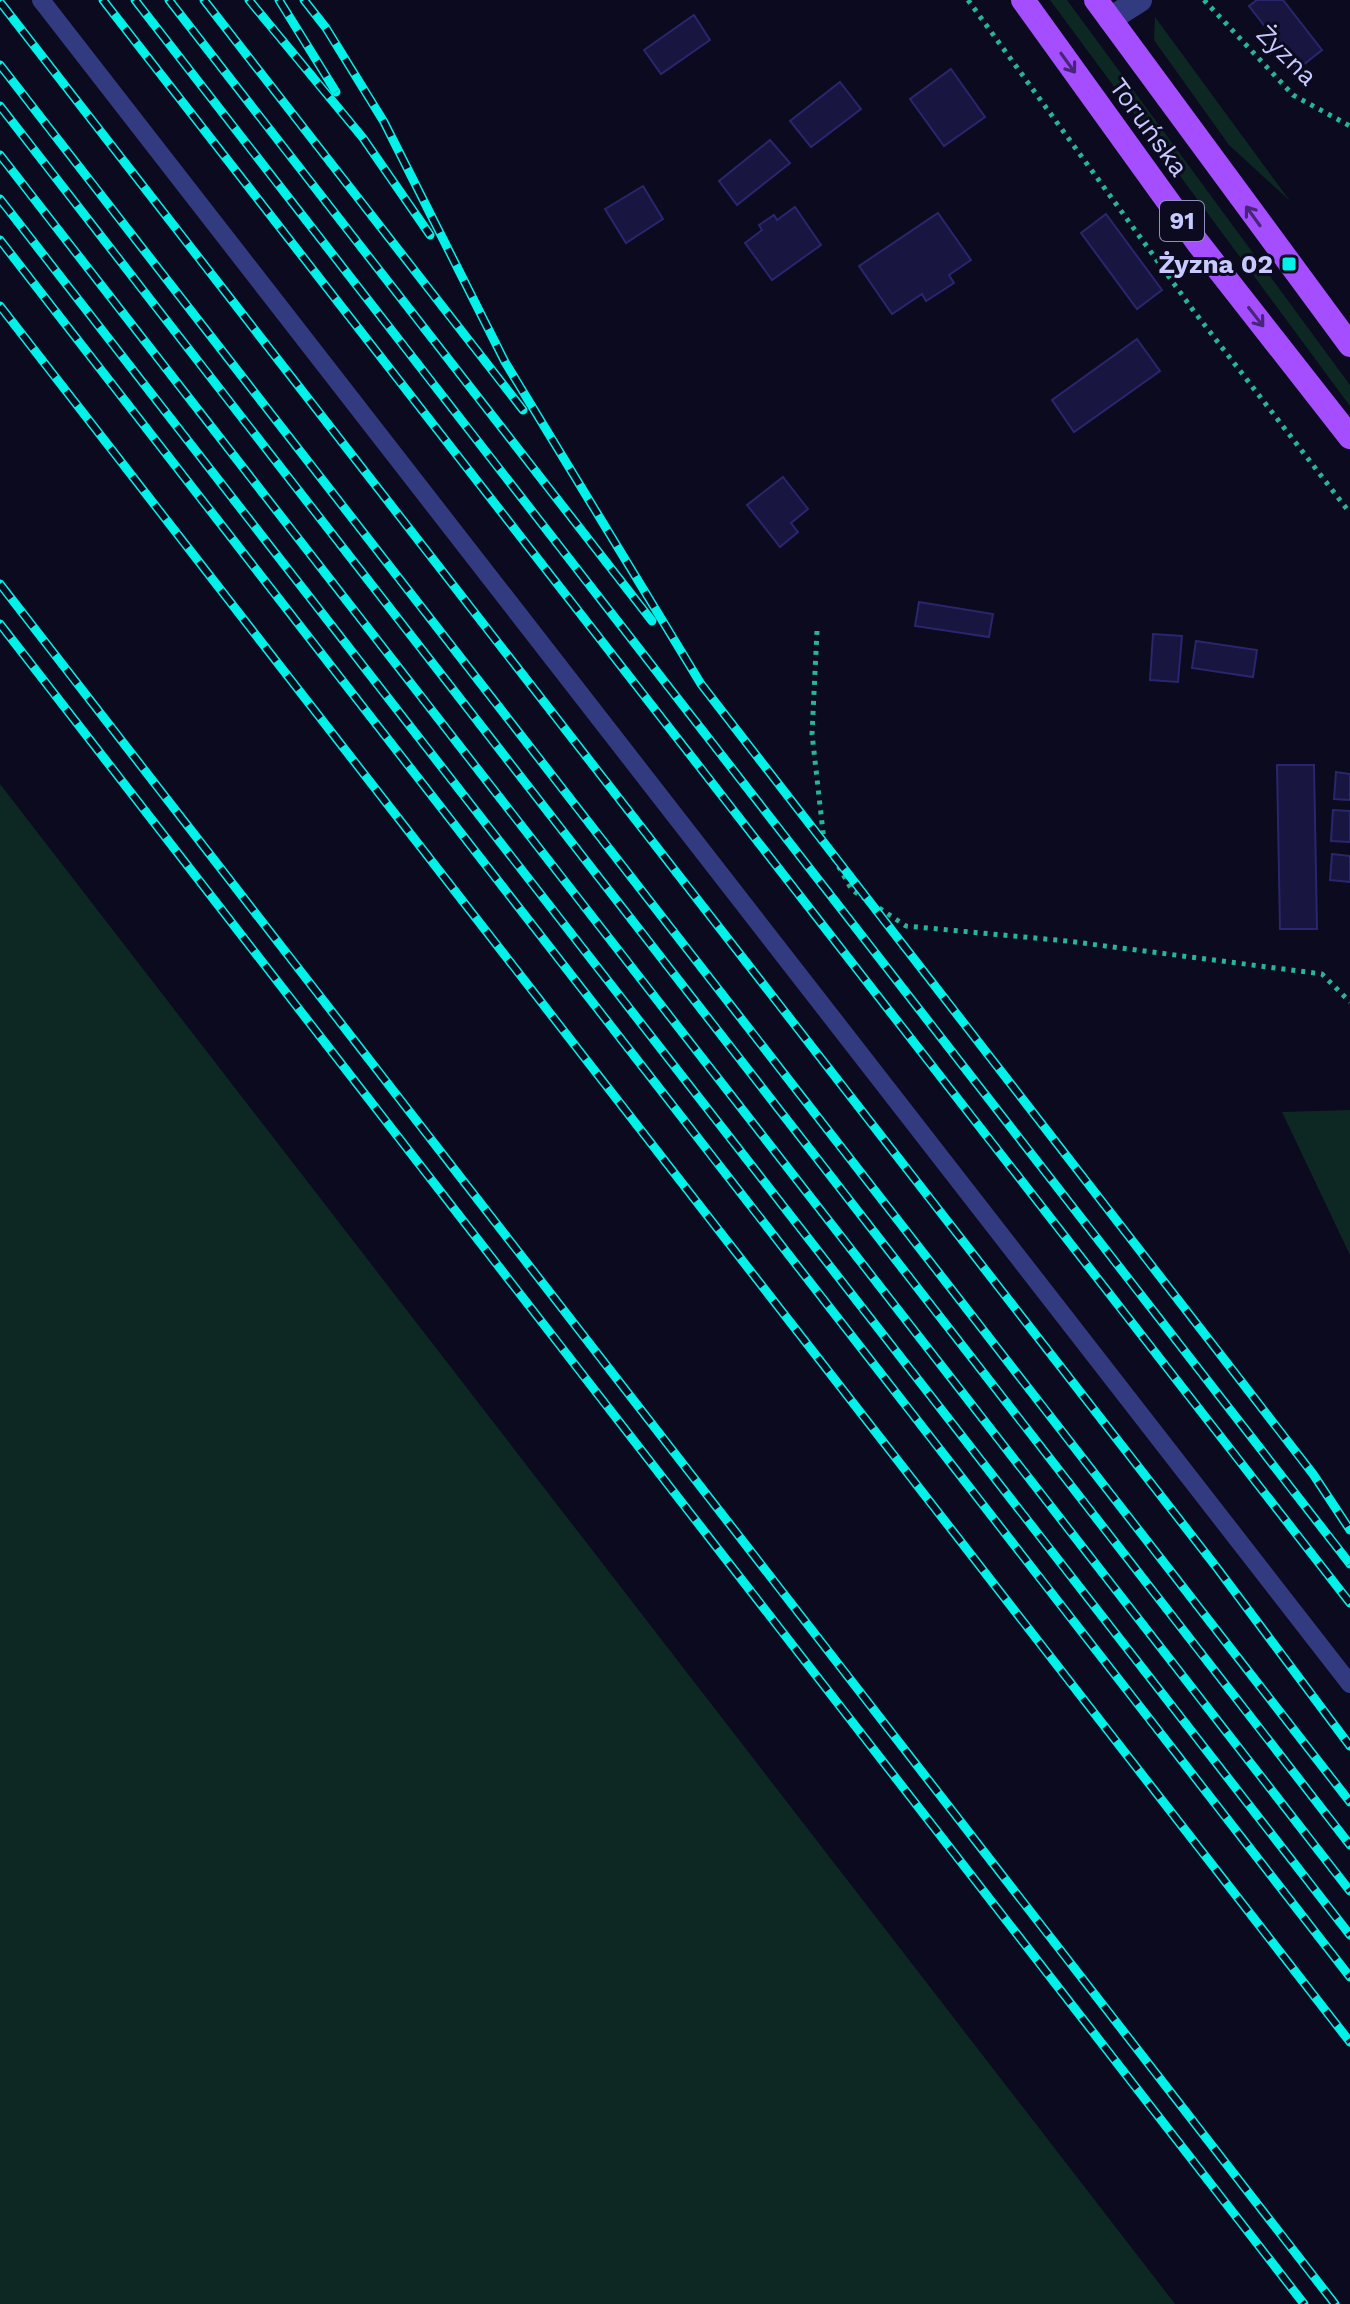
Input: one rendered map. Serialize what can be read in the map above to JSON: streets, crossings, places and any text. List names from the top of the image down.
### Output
{
  "streets": {
    "main road": ["Toruńska", "91"],
    "path": ["Żyzna"]
  },
  "places": {
    "transit": ["Żyzna 02"]
  }
}
